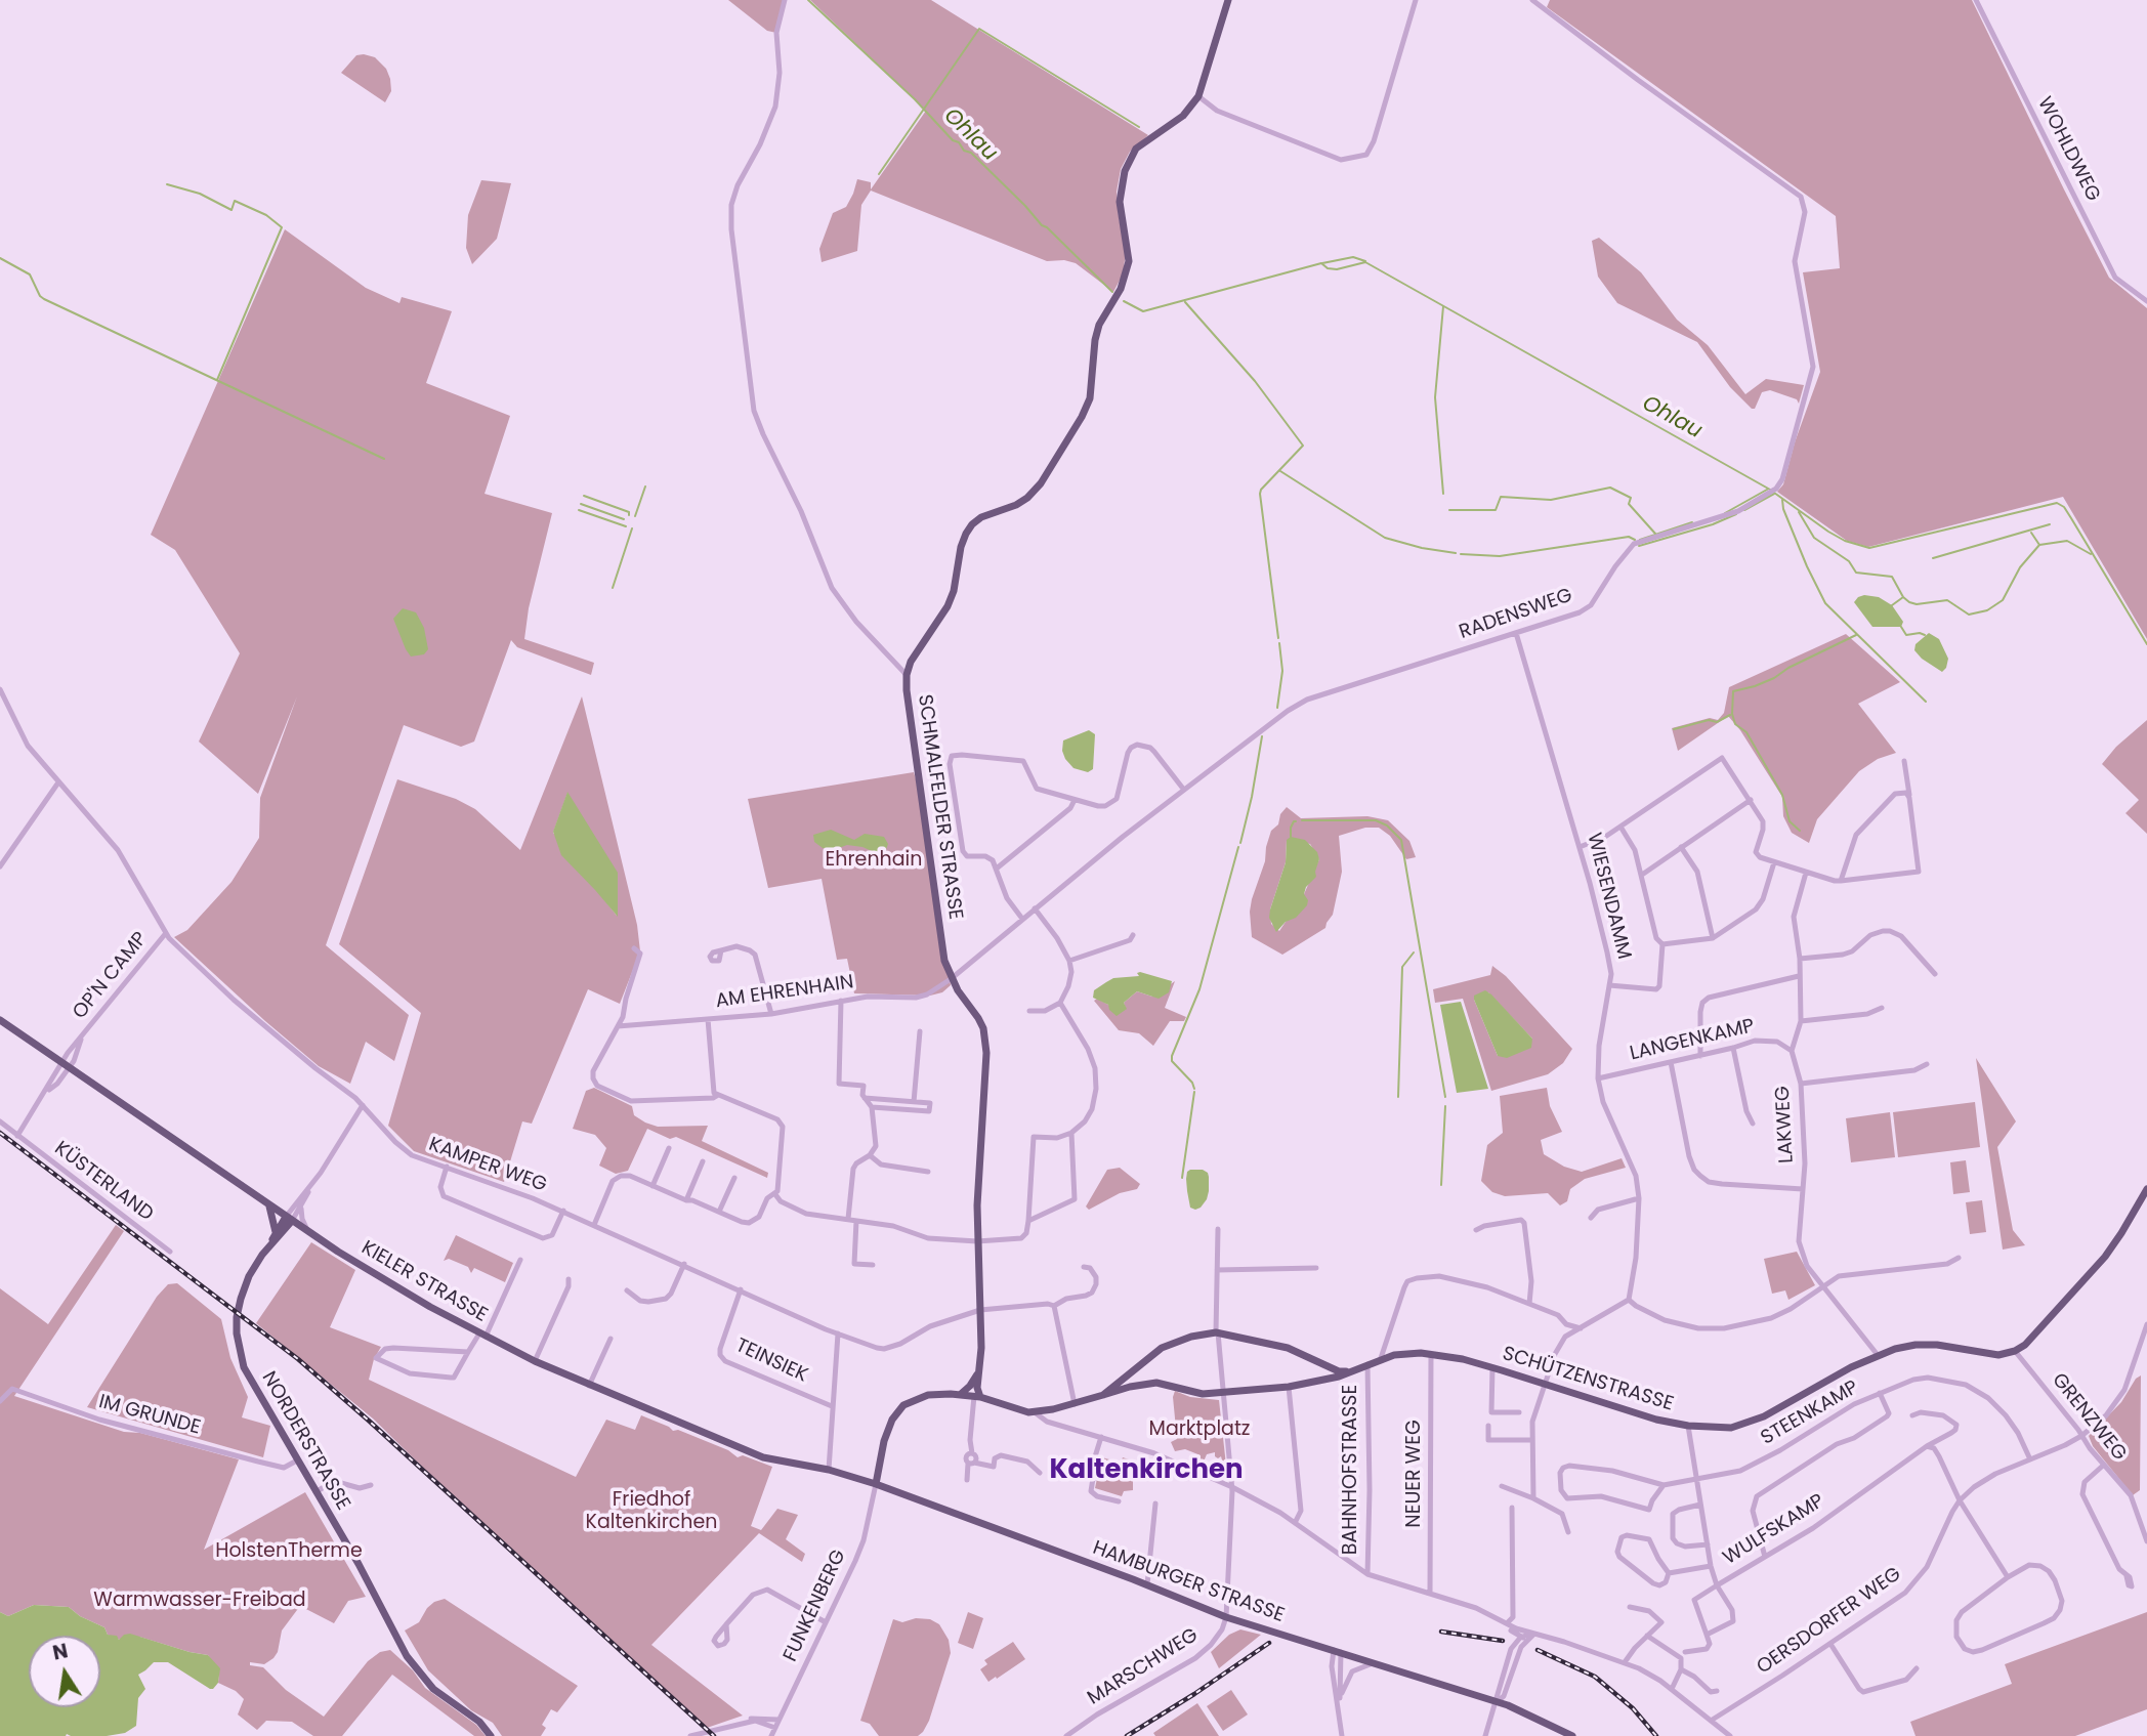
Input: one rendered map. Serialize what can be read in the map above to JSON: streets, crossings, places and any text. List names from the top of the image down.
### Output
{
  "streets": {
    "main road": [
      "SCHMALFELDER STRASSE",
      "KIELER STRASSE",
      "SCHÜTZENSTRASSE",
      "NORDERSTRASSE",
      "HAMBURGER STRASSE"
    ],
    "street": [
      "WOHLDWEG",
      "RADENSWEG",
      "WIESENDAMM",
      "OP'N CAMP",
      "AM EHRENHAIN",
      "LANGENKAMP",
      "LAKWEG",
      "KAMPER WEG",
      "KÜSTERLAND",
      "TEINSIEK",
      "STEENKAMP",
      "IM GRUNDE",
      "GRENZWEG",
      "BAHNHOFSTRASSE",
      "NEUER WEG",
      "WULFSKAMP",
      "FUNKENBERG",
      "OERSDORFER WEG",
      "MARSCHWEG"
    ]
  },
  "crossings": [
    ["RADENSWEG", "SCHMALFELDER STRASSE"],
    ["RADENSWEG", "WIESENDAMM"],
    ["RADENSWEG", "AM EHRENHAIN"],
    ["SCHMALFELDER STRASSE", "AM EHRENHAIN"],
    ["SCHMALFELDER STRASSE", "KAMPER WEG"],
    ["WIESENDAMM", "LANGENKAMP"],
    ["OP'N CAMP", "KAMPER WEG"],
    ["OP'N CAMP", "KIELER STRASSE"],
    ["LANGENKAMP", "LAKWEG"],
    ["LAKWEG", "SCHÜTZENSTRASSE"],
    ["KAMPER WEG", "TEINSIEK"],
    ["KAMPER WEG", "NORDERSTRASSE"],
    ["KIELER STRASSE", "TEINSIEK"],
    ["KIELER STRASSE", "NORDERSTRASSE"],
    ["KIELER STRASSE", "HAMBURGER STRASSE"],
    ["KIELER STRASSE", "FUNKENBERG"],
    ["SCHÜTZENSTRASSE", "GRENZWEG"],
    ["SCHÜTZENSTRASSE", "BAHNHOFSTRASSE"],
    ["SCHÜTZENSTRASSE", "NEUER WEG"],
    ["SCHÜTZENSTRASSE", "WULFSKAMP"],
    ["STEENKAMP", "WULFSKAMP"],
    ["STEENKAMP", "OERSDORFER WEG"],
    ["IM GRUNDE", "NORDERSTRASSE"],
    ["GRENZWEG", "OERSDORFER WEG"],
    ["HAMBURGER STRASSE", "FUNKENBERG"],
    ["HAMBURGER STRASSE", "MARSCHWEG"]
  ],
  "districts": ["Kaltenkirchen"],
  "water": ["Ohlau"],
  "parks": [
    "Ehrenhain",
    "Marktplatz",
    "Friedhof Kaltenkirchen",
    "HolstenTherme",
    "Warmwasser-Freibad"
  ],
  "north": "top"
}
